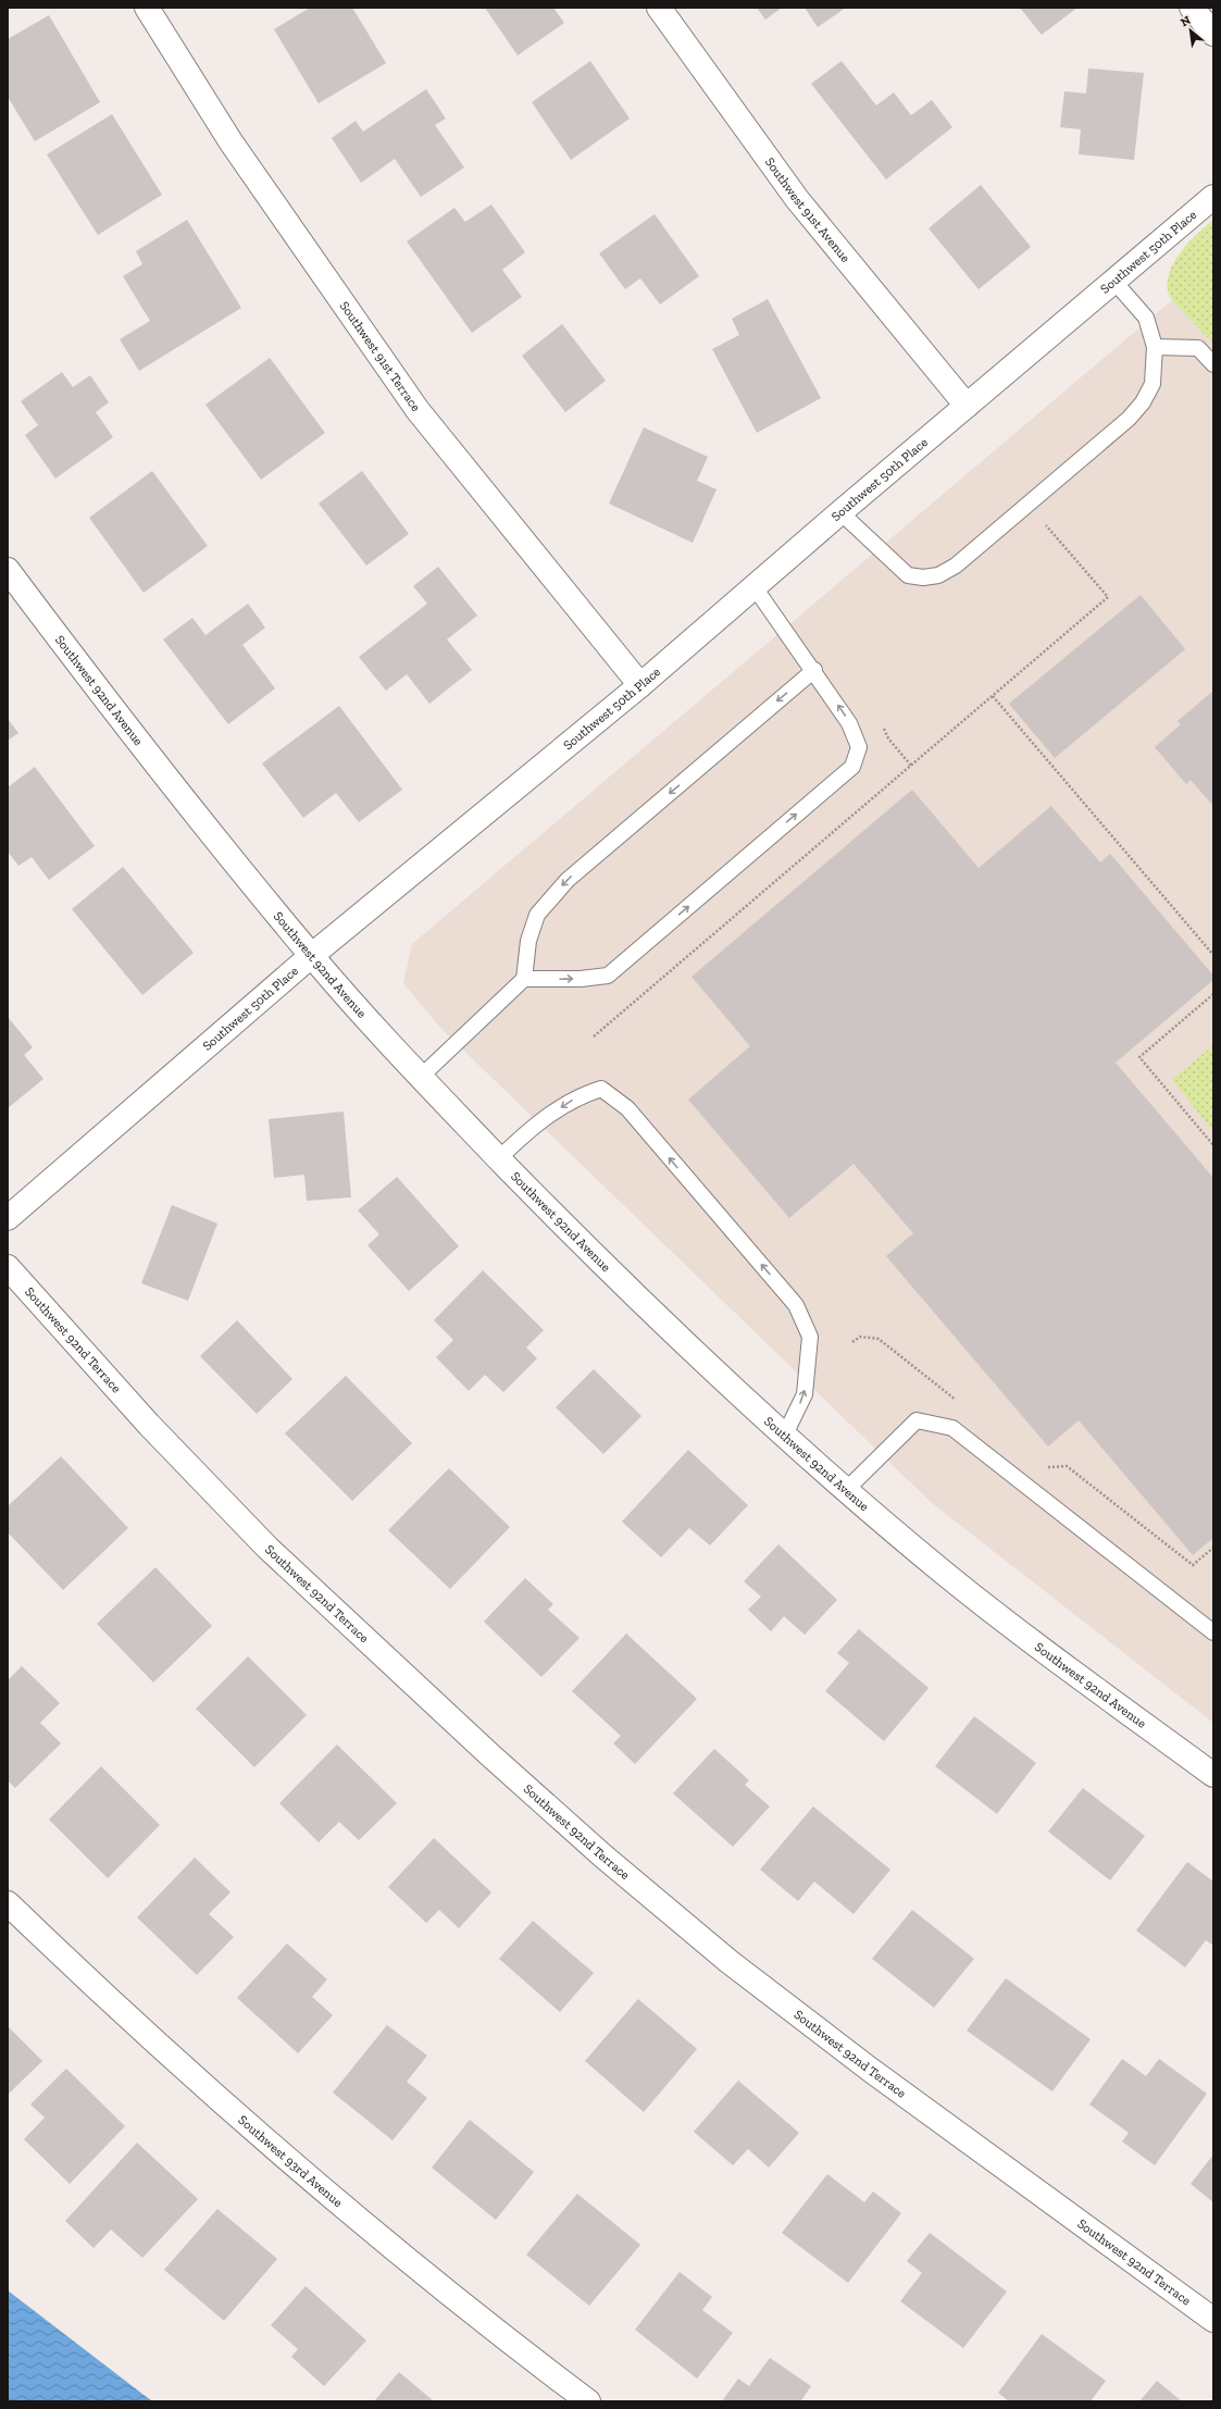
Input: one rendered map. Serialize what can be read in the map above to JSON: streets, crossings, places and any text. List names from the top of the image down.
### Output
{
  "streets": {
    "street": [
      "Southwest 91st Avenue",
      "Southwest 50th Place",
      "Southwest 91st Terrace",
      "Southwest 92nd Avenue",
      "Southwest 92nd Terrace",
      "Southwest 93rd Avenue"
    ]
  },
  "crossings": [
    ["Southwest 91st Avenue", "Southwest 50th Place"],
    ["Southwest 50th Place", "Southwest 91st Terrace"],
    ["Southwest 50th Place", "Southwest 92nd Avenue"]
  ],
  "north": "top left"
}
